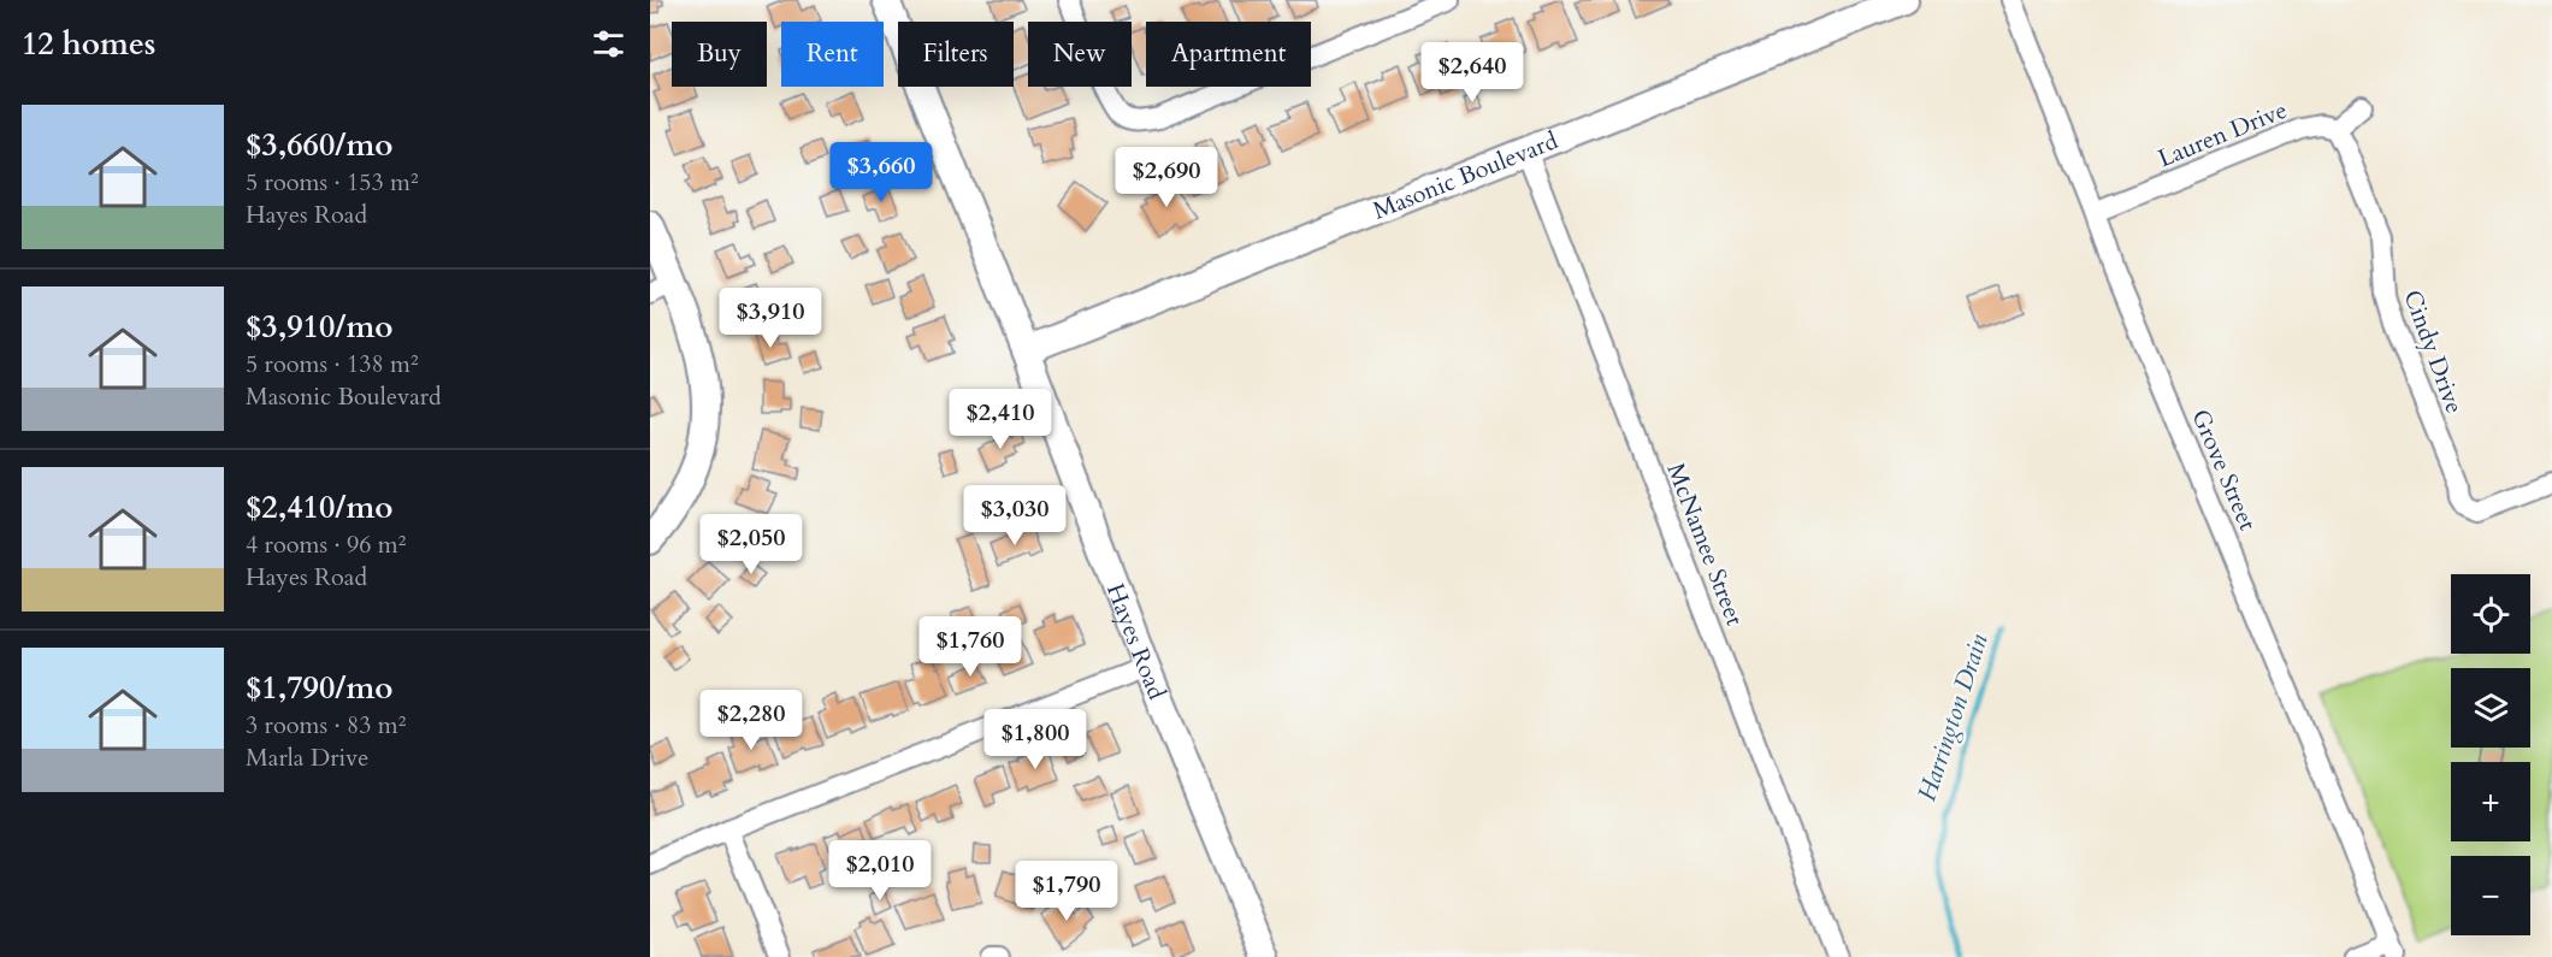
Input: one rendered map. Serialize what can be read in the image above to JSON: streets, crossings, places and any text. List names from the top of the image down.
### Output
{
  "streets": {
    "street": [
      "Lauren Drive",
      "Masonic Boulevard",
      "Cindy Drive",
      "Grove Street",
      "McNamee Street",
      "Hayes Road"
    ]
  },
  "crossings": [
    ["Lauren Drive", "Cindy Drive"],
    ["Lauren Drive", "Grove Street"],
    ["Masonic Boulevard", "McNamee Street"],
    ["Masonic Boulevard", "Hayes Road"]
  ],
  "water": ["Harrington Drain"],
  "page": {
    "heading": "12 homes",
    "chip": [
      "Buy",
      "Rent",
      "Filters",
      "New",
      "Apartment"
    ],
    "price": [
      "$2,640",
      "$3,660",
      "$2,690",
      "$3,910",
      "$2,410",
      "$3,030",
      "$2,050",
      "$1,760",
      "$2,280",
      "$1,800",
      "$2,010",
      "$1,790"
    ],
    "list": [
      {
        "name": "$3,660/mo",
        "note": "5 rooms · 153 m² · Hayes Road"
      },
      {
        "name": "$3,910/mo",
        "note": "5 rooms · 138 m² · Masonic Boulevard"
      },
      {
        "name": "$2,410/mo",
        "note": "4 rooms · 96 m² · Hayes Road"
      },
      {
        "name": "$1,790/mo",
        "note": "3 rooms · 83 m² · Marla Drive"
      }
    ],
    "map_buttons": ["+", "−"]
  }
}
